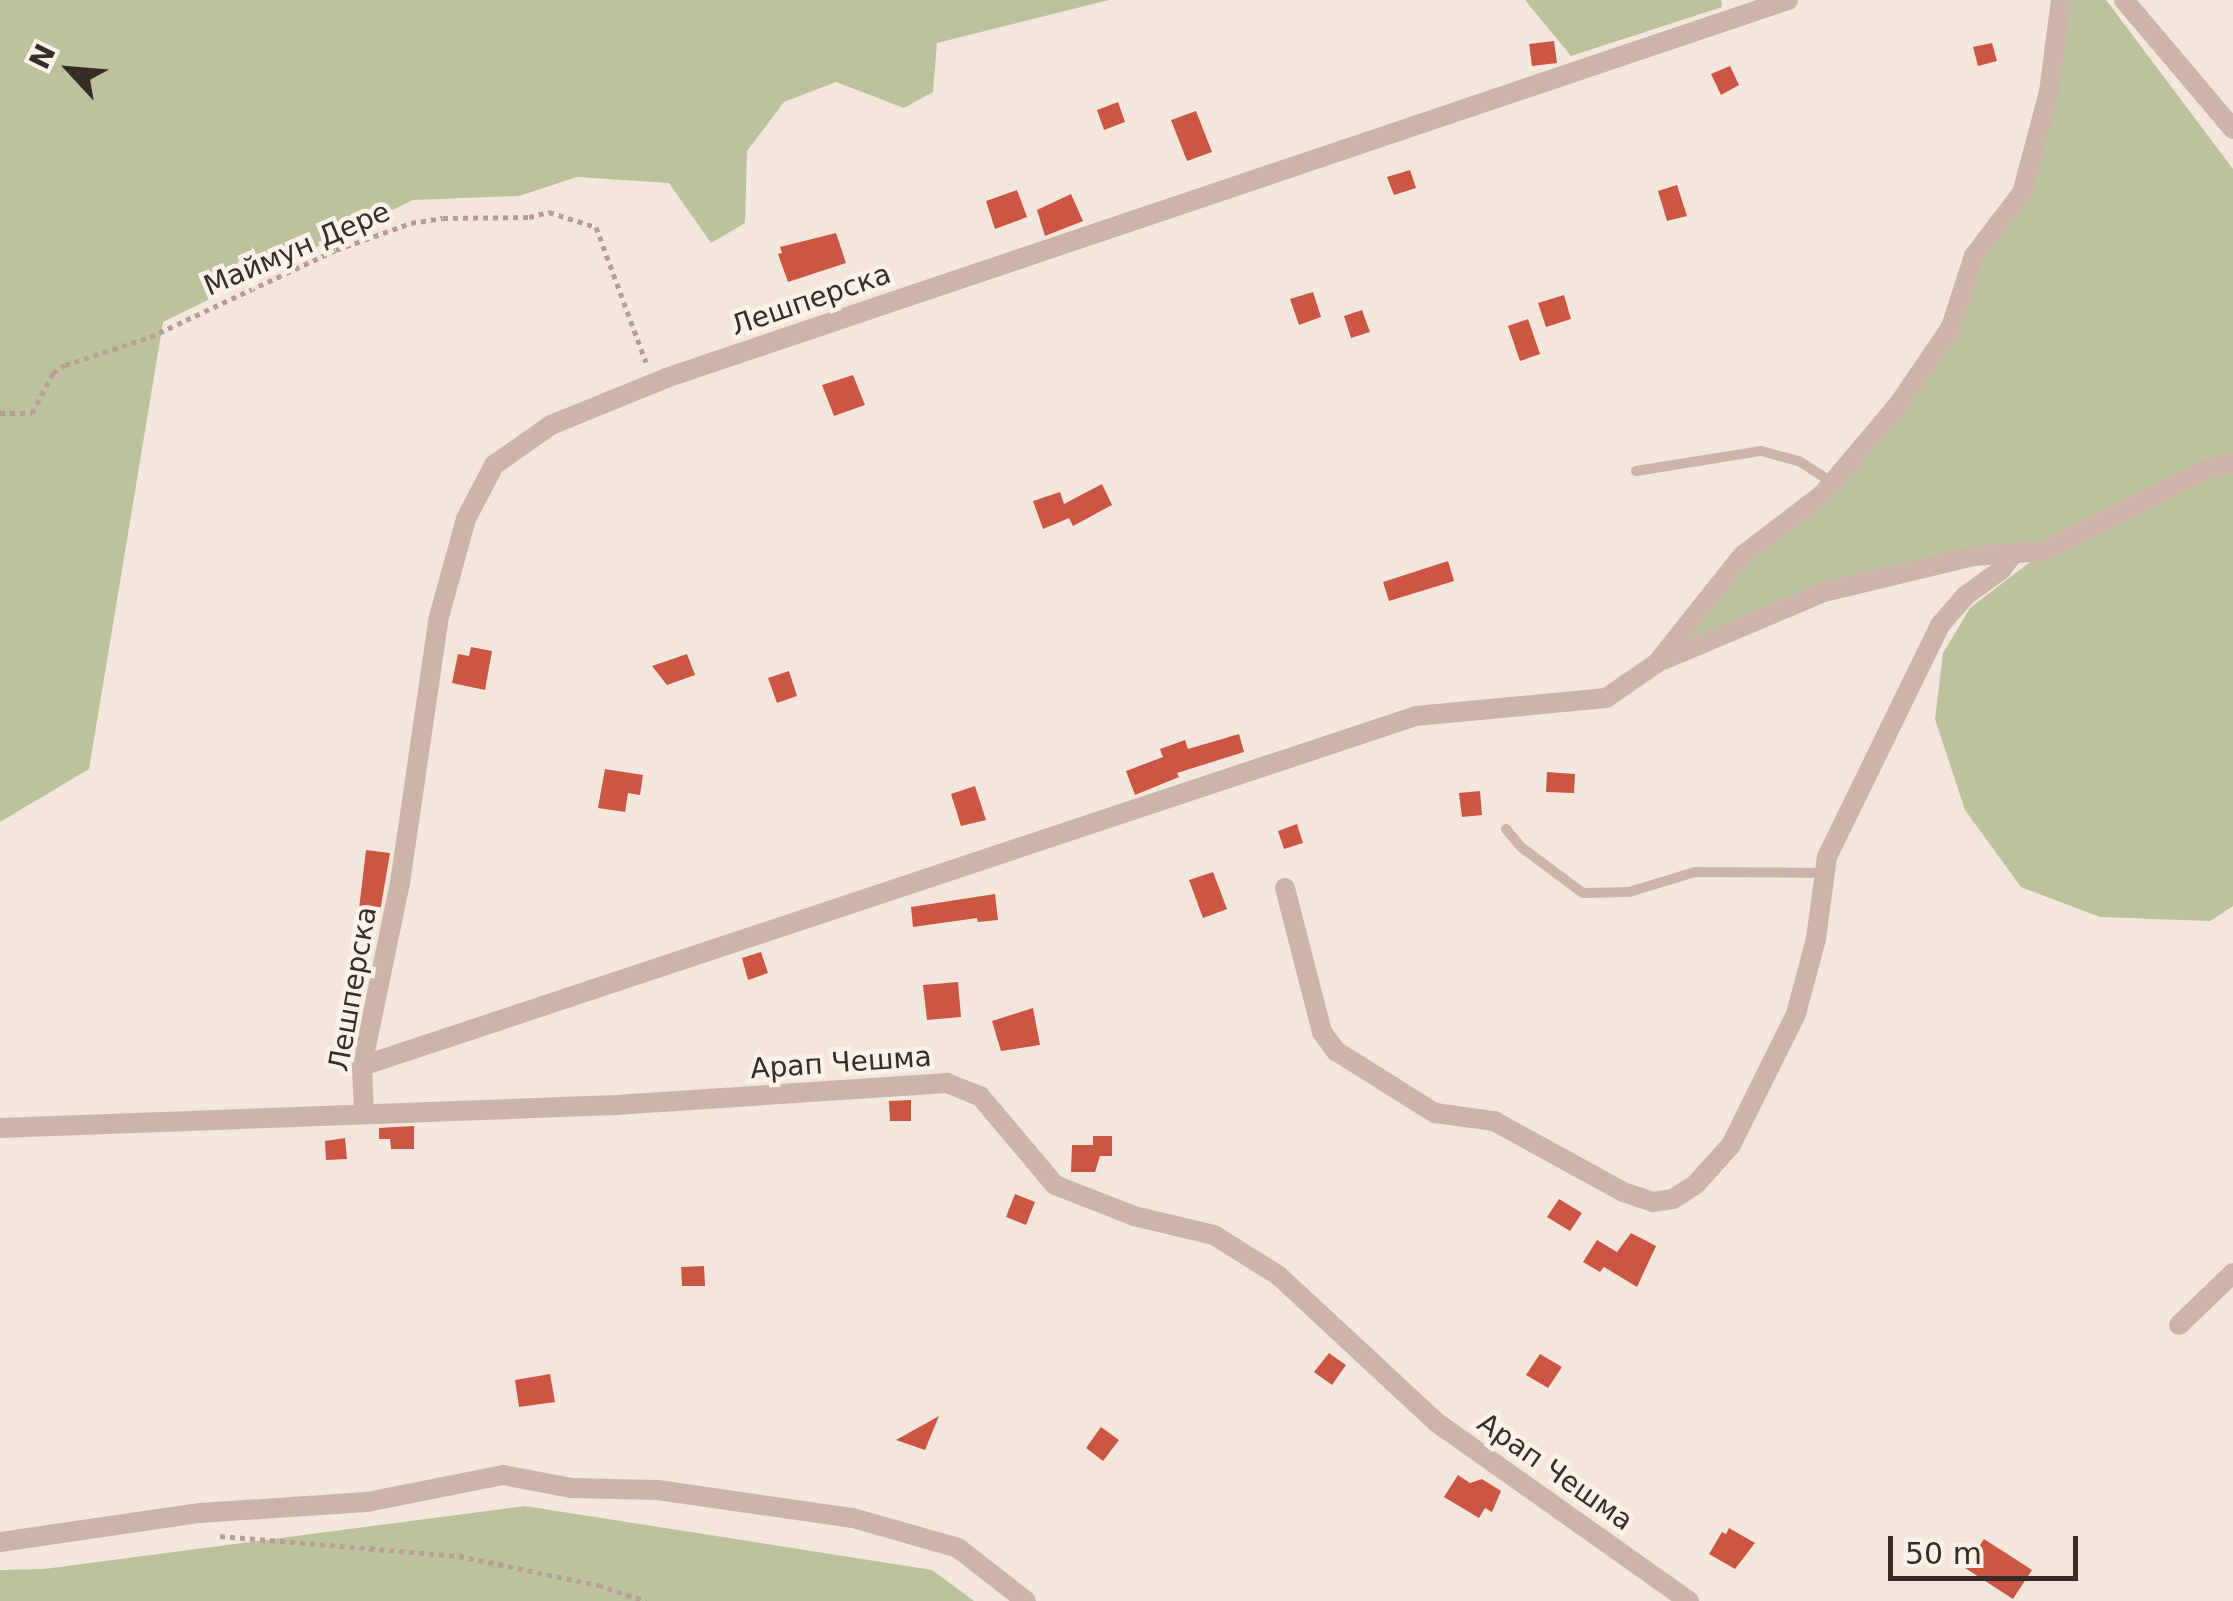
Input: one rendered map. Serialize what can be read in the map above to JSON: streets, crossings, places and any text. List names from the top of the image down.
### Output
{
  "streets": {
    "street": ["Лешперска", "Арап Чешма"],
    "path": ["Маймун Дере"]
  },
  "crossings": [
    ["Маймун Дере", "Лешперска"],
    ["Лешперска", "Арап Чешма"]
  ],
  "scale_bar": "50 m",
  "north": "top left"
}
